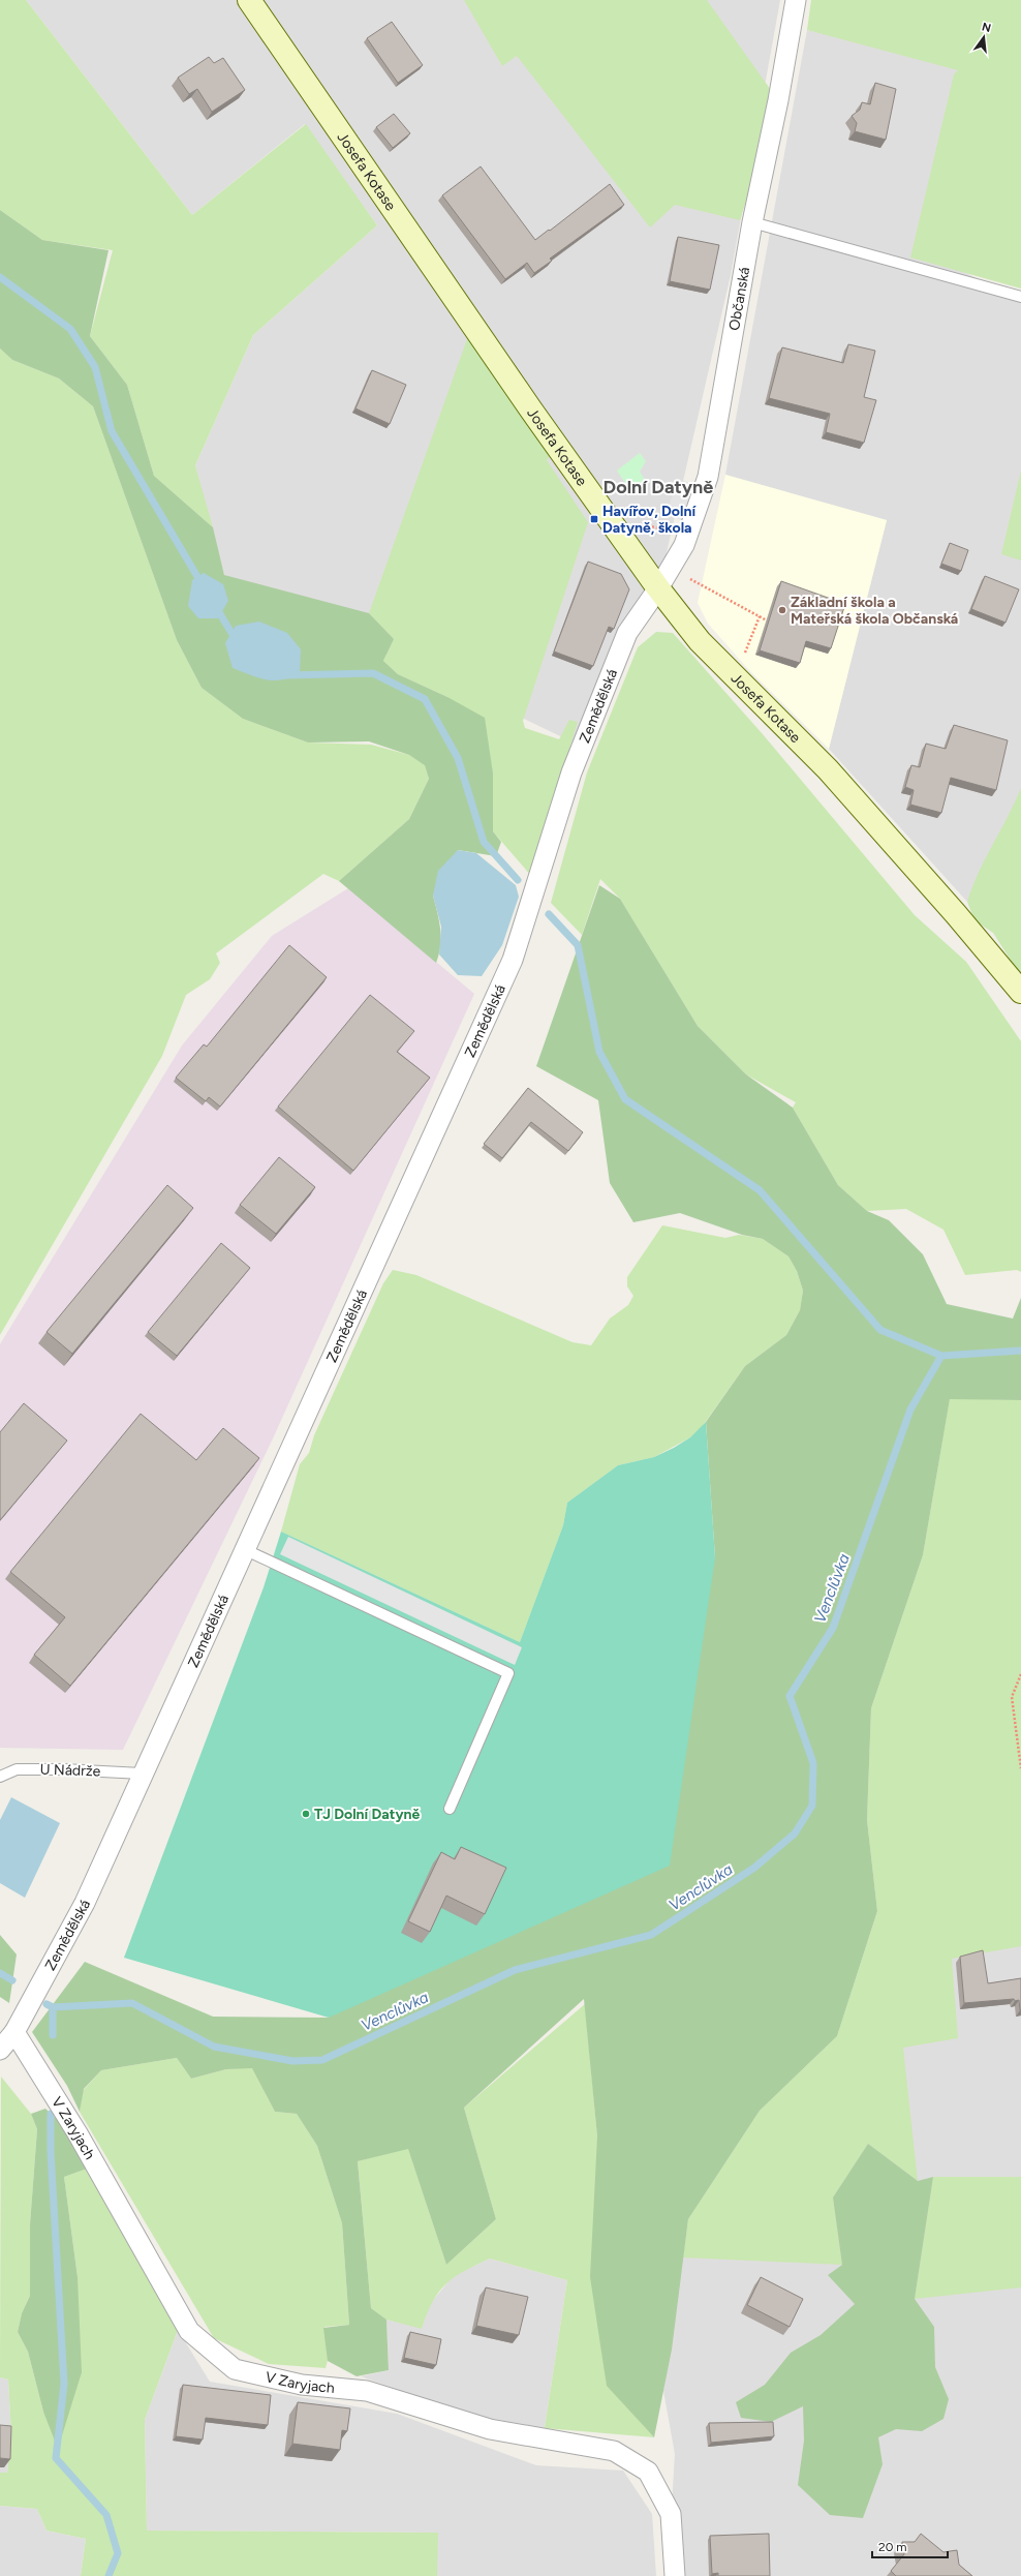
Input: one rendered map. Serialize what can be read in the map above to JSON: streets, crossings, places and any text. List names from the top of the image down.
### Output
{
  "streets": {
    "street": [
      "Josefa Kotase",
      "Občanská",
      "Zemědělská",
      "V Zaryjach"
    ],
    "lane": ["U Nádrže"]
  },
  "crossings": [
    ["Josefa Kotase", "Občanská"],
    ["Josefa Kotase", "Zemědělská"],
    ["Občanská", "Zemědělská"],
    ["Zemědělská", "U Nádrže"],
    ["Zemědělská", "V Zaryjach"]
  ],
  "districts": ["Dolní Datyně"],
  "water": ["Venclůvka"],
  "places": {
    "transit": ["Havířov, Dolní Datyně, škola"],
    "other": ["Základní škola a Mateřská škola Občanská", "TJ Dolní Datyně"]
  },
  "scale_bar": "20 m",
  "north": "top"
}
